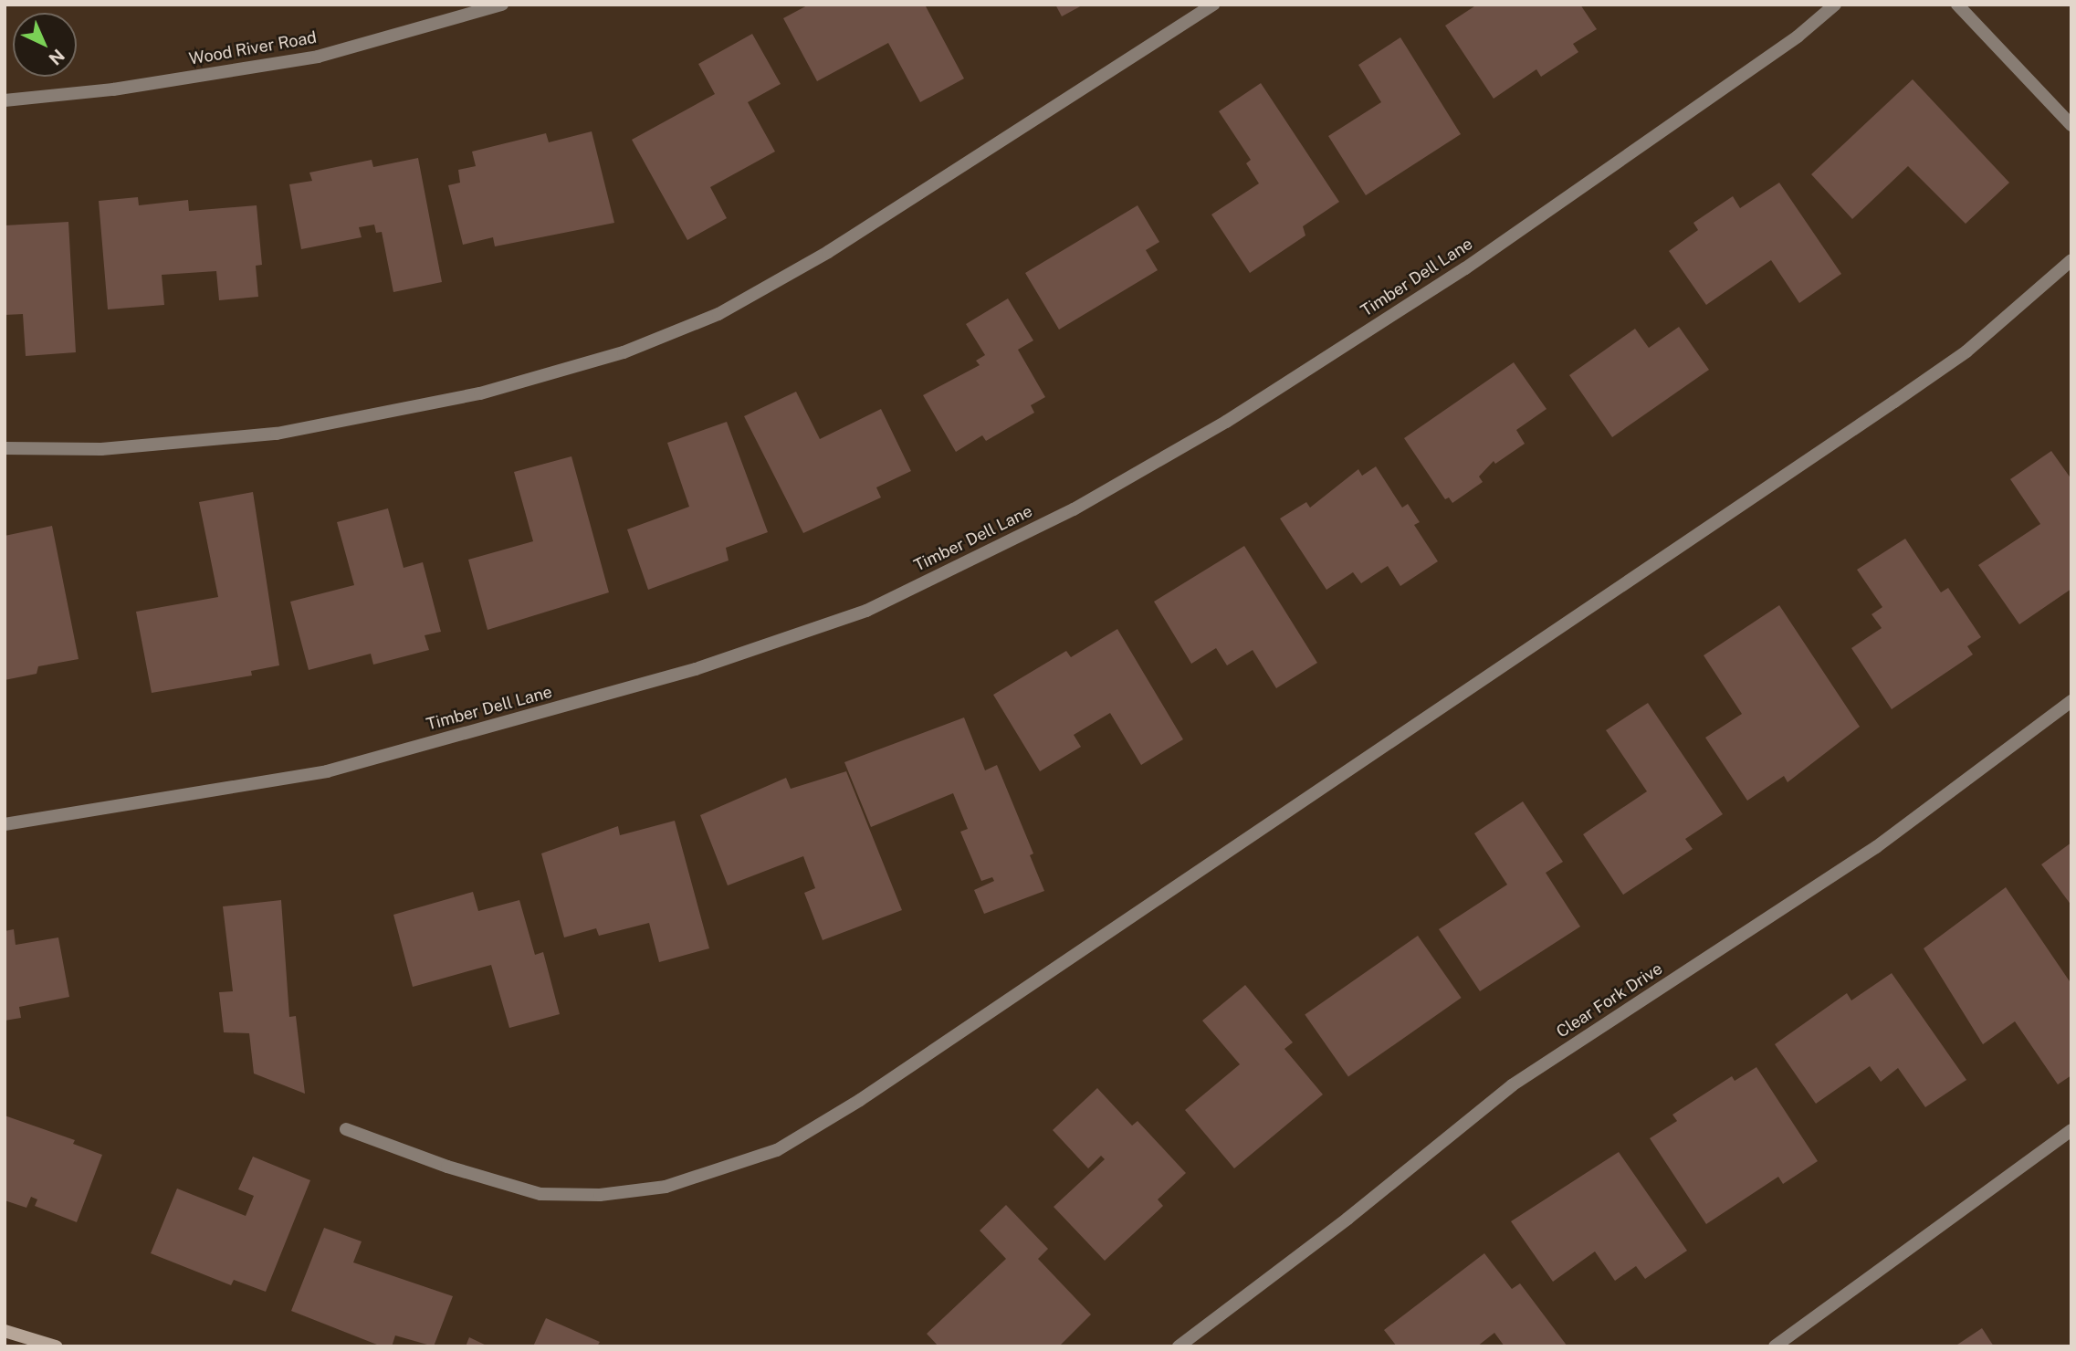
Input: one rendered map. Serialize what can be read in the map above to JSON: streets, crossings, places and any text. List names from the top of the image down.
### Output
{
  "streets": {
    "street": ["Wood River Road", "Timber Dell Lane", "Clear Fork Drive"]
  },
  "north": "bottom right"
}
